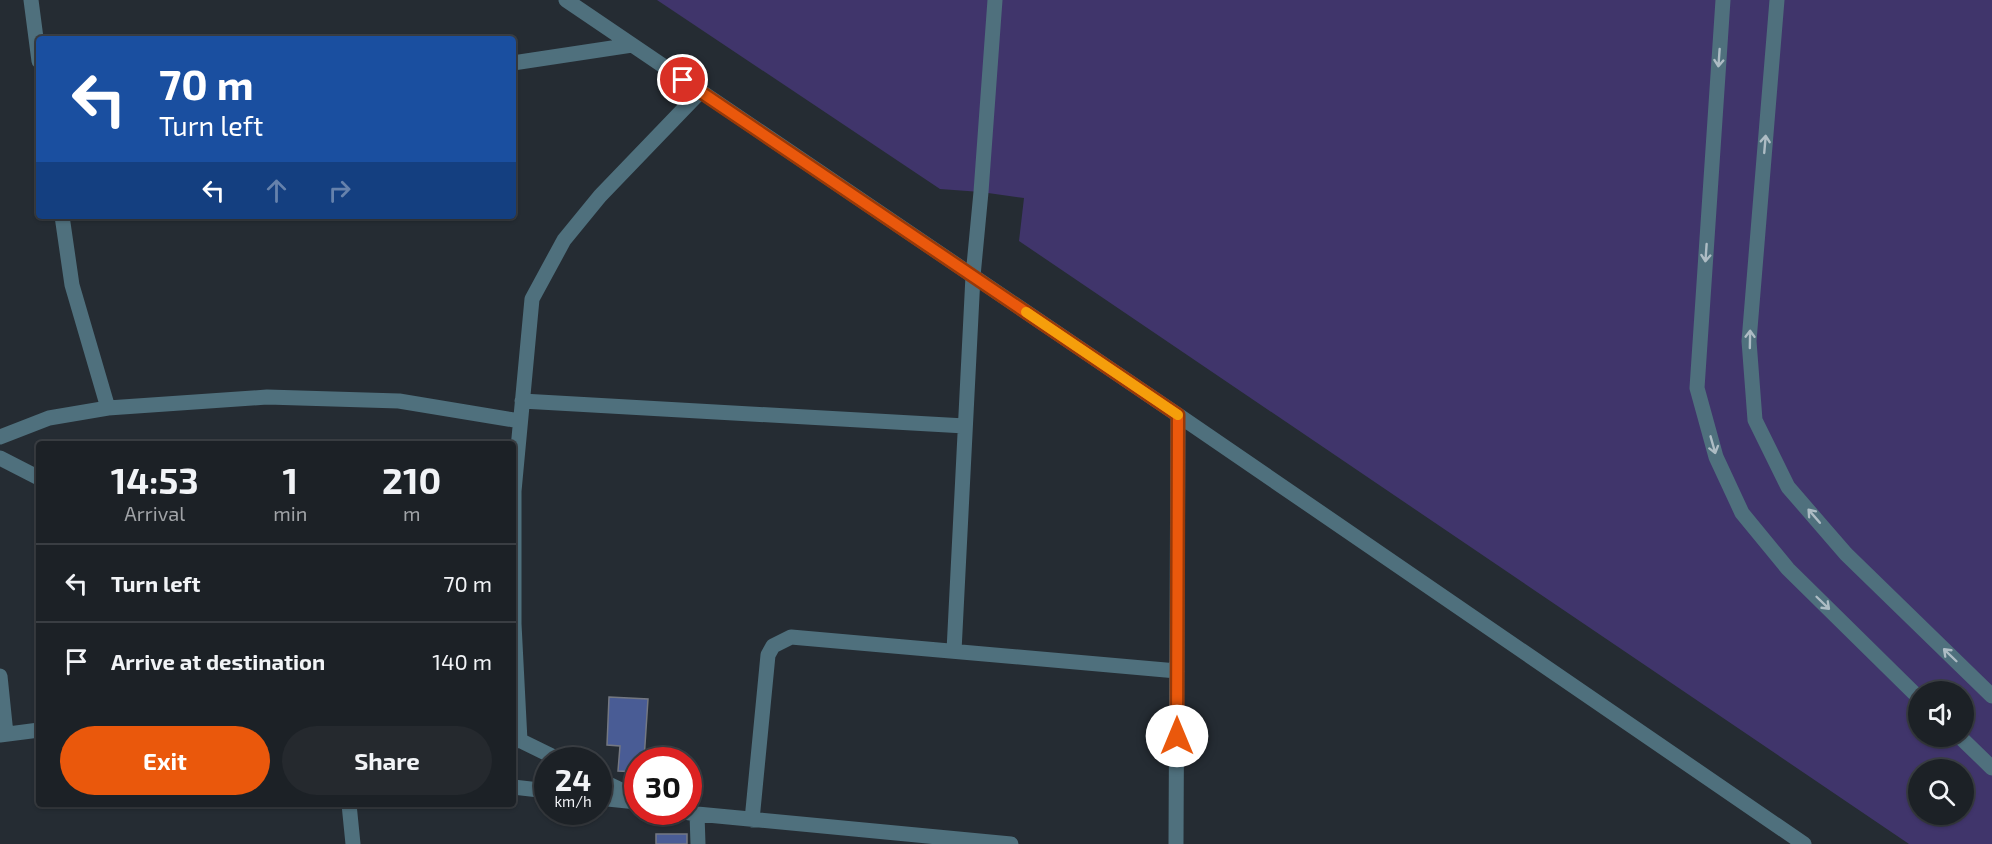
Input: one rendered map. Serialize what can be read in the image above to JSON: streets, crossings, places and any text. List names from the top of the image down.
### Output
{
  "page": {
    "turn": ["70 m", "Turn left"],
    "eta": [
      "14:53",
      "Arrival",
      "1",
      "min",
      "210",
      "m"
    ],
    "list": [
      {
        "name": "Turn left",
        "value": "70 m"
      },
      {
        "name": "Arrive at destination",
        "value": "140 m"
      }
    ],
    "buttons": ["Exit", "Share"],
    "speed": "24 km/h",
    "limit": "30"
  }
}
